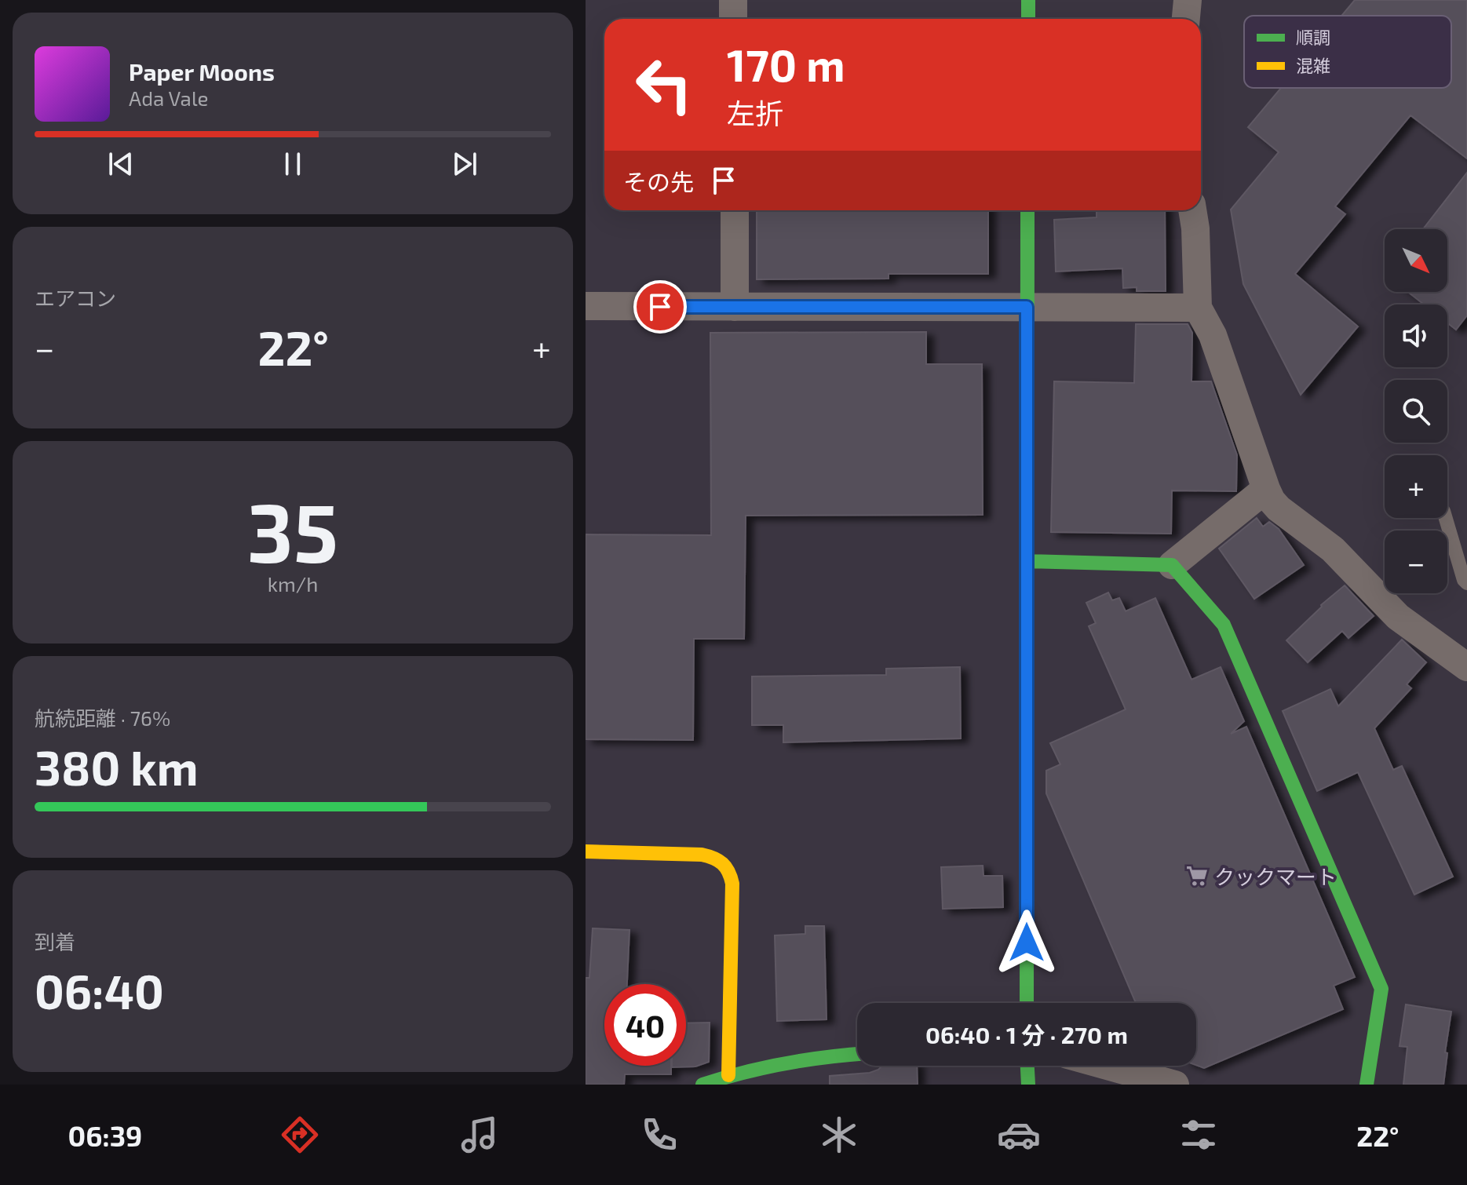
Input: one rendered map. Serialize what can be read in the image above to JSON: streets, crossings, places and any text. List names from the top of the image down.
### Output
{
  "places": {
    "supermarket": ["クックマート"]
  },
  "legend": ["順調", "混雑"],
  "north": "bottom right",
  "page": {
    "turn": ["170 m", "左折"],
    "song": ["Paper Moons", "Ada Vale"],
    "then": "その先",
    "tile": [
      "エアコン",
      ["35", "km/h"],
      ["航続距離 · 76%", "380 km"],
      ["到着", "06:40"]
    ],
    "map_buttons": ["+", "−"],
    "heat": ["−", "22°", "+"],
    "limit": "40",
    "trip": "06:40 · 1 分 · 270 m",
    "tabs": ["06:39", "22°"]
  }
}
